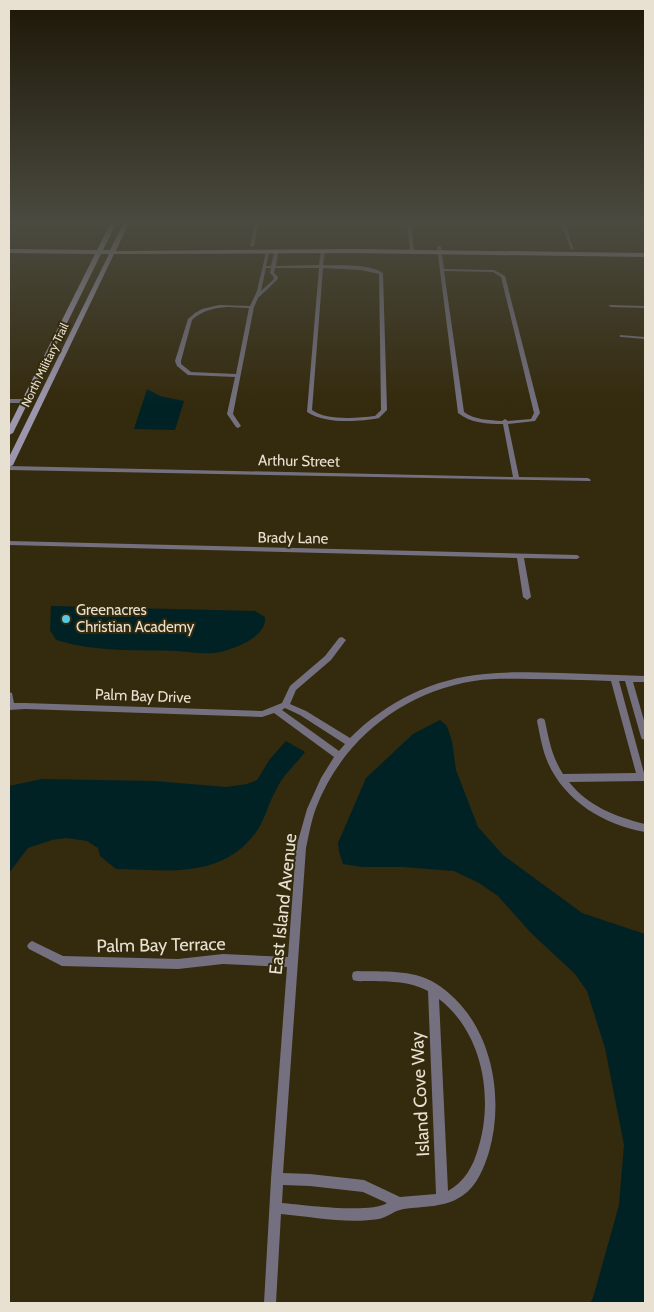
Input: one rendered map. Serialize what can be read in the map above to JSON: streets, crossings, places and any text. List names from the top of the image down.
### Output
{
  "streets": {
    "main road": ["North Military Trail"],
    "street": [
      "Arthur Street",
      "Brady Lane",
      "Palm Bay Drive",
      "East Island Avenue",
      "Palm Bay Terrace",
      "Island Cove Way"
    ]
  },
  "crossings": [
    ["North Military Trail", "Arthur Street"],
    ["East Island Avenue", "Palm Bay Terrace"]
  ],
  "places": ["Greenacres Christian Academy"]
}
